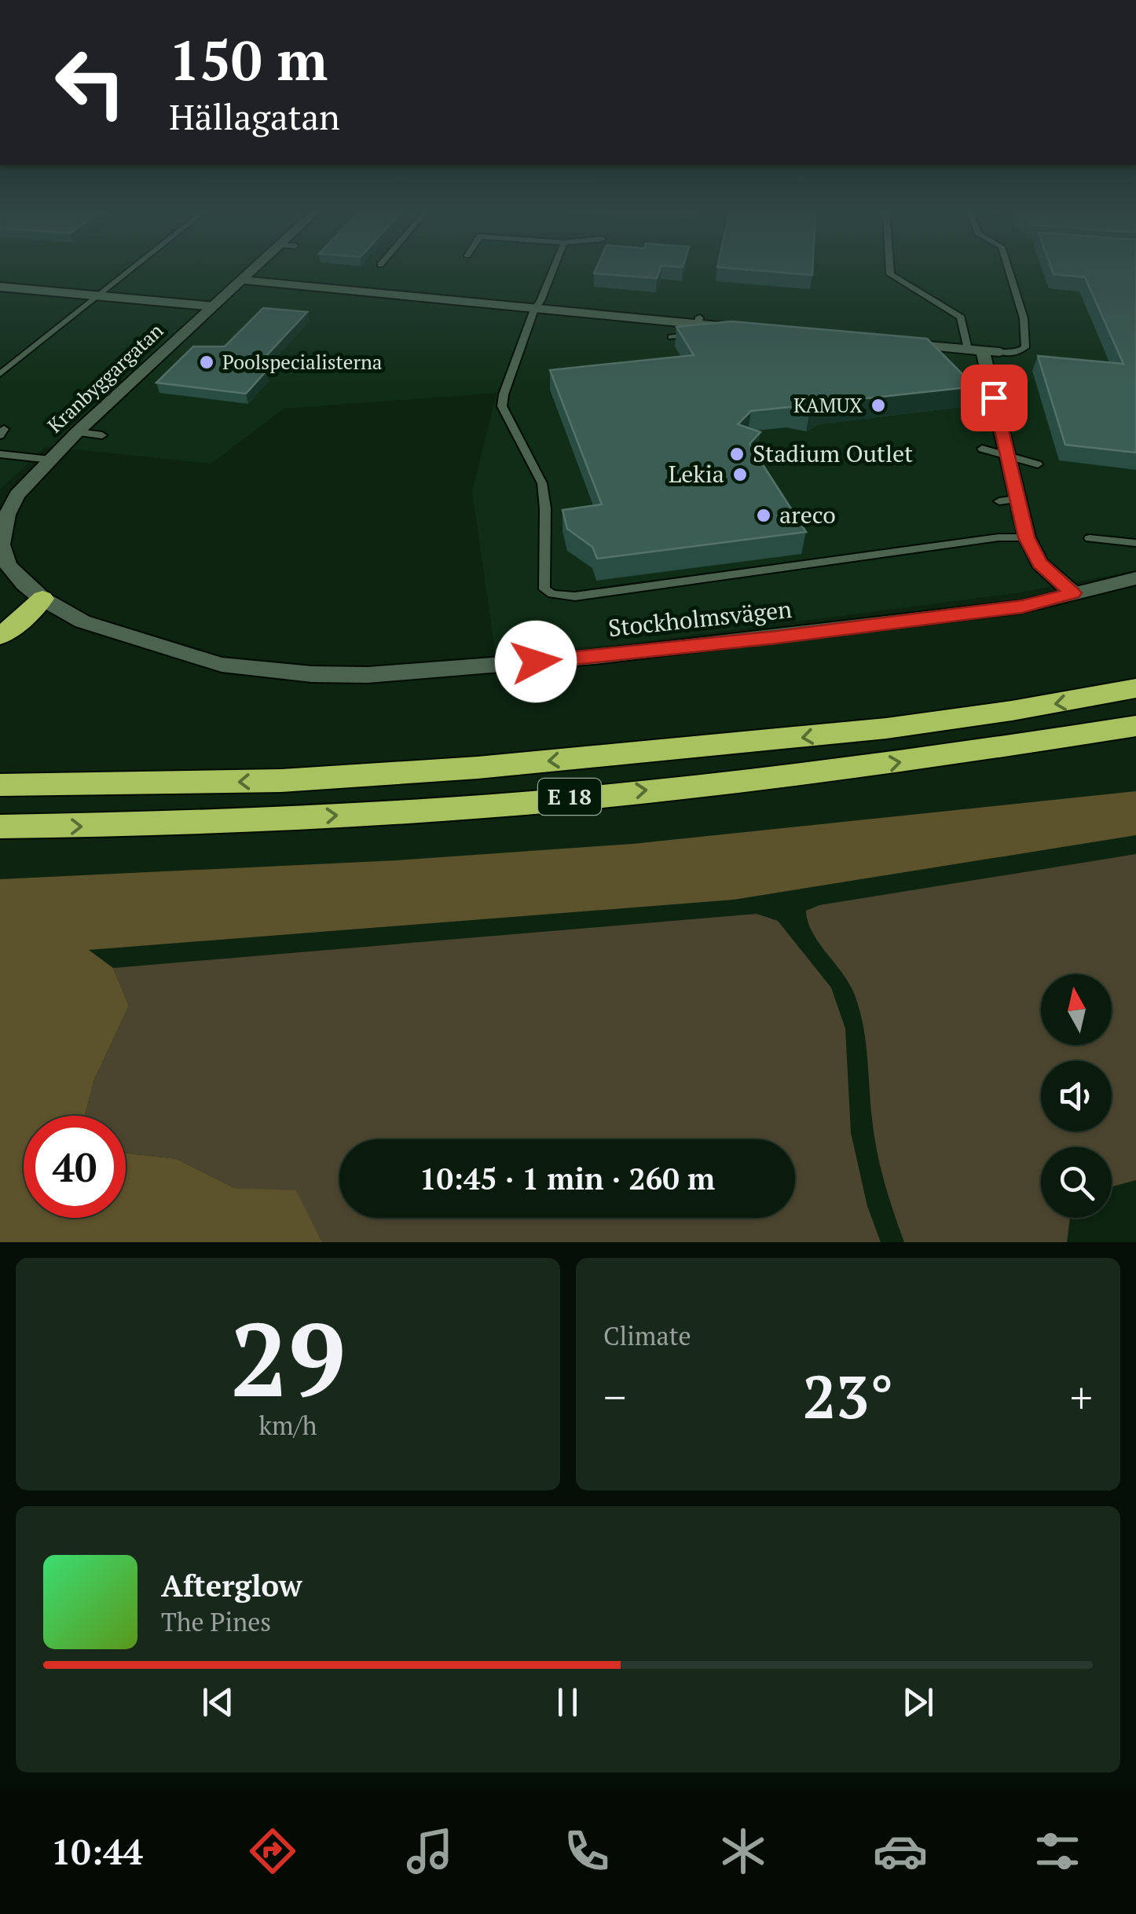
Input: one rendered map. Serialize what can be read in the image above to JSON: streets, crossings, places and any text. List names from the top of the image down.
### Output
{
  "streets": {
    "highway": ["E 18"],
    "street": ["Kranbyggargatan", "Stockholmsvägen"]
  },
  "crossings": [
    ["Kranbyggargatan", "Stockholmsvägen"]
  ],
  "places": [
    "Poolspecialisterna",
    "KAMUX",
    "Stadium Outlet",
    "Lekia",
    "areco"
  ],
  "north": "top",
  "page": {
    "turn": ["150 m", "Hällagatan"],
    "limit": "40",
    "trip": "10:45 · 1 min · 260 m",
    "tile": [
      ["29", "km/h"],
      "Climate"
    ],
    "heat": ["−", "23°", "+"],
    "song": ["Afterglow", "The Pines"],
    "tabs": "10:44"
  }
}
